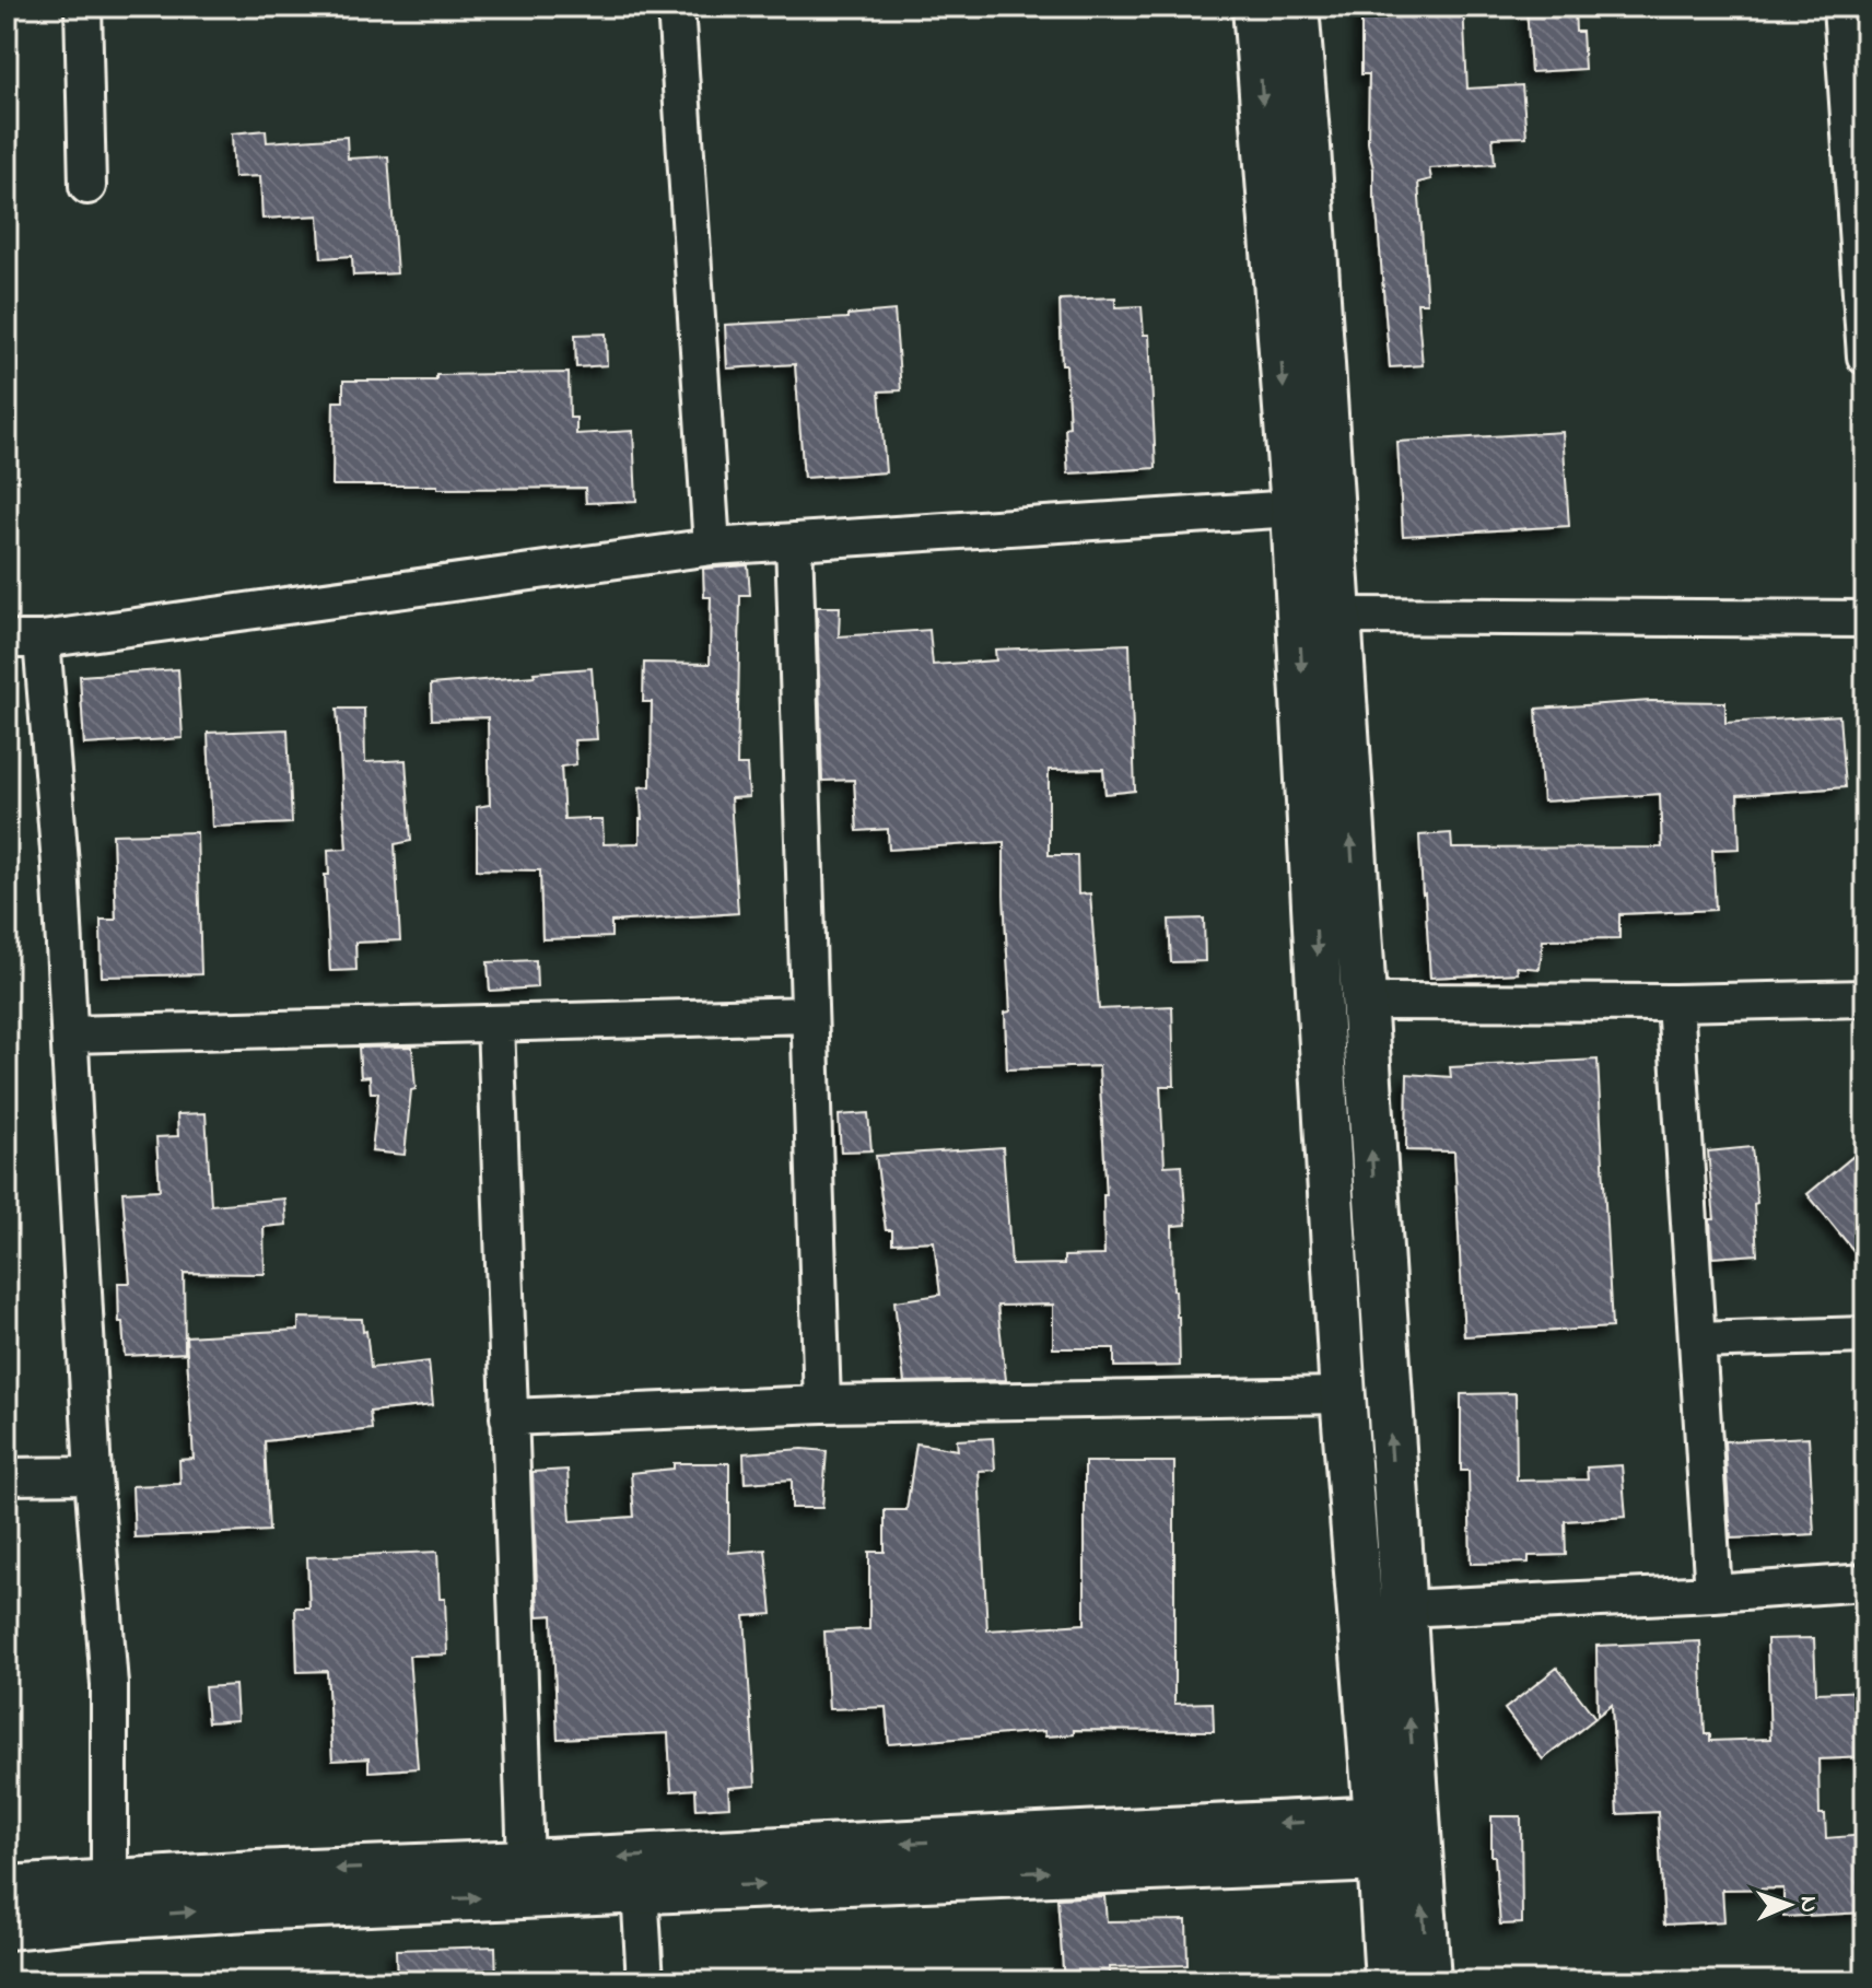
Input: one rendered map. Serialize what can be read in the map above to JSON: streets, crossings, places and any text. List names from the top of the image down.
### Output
{
  "north": "right"
}
